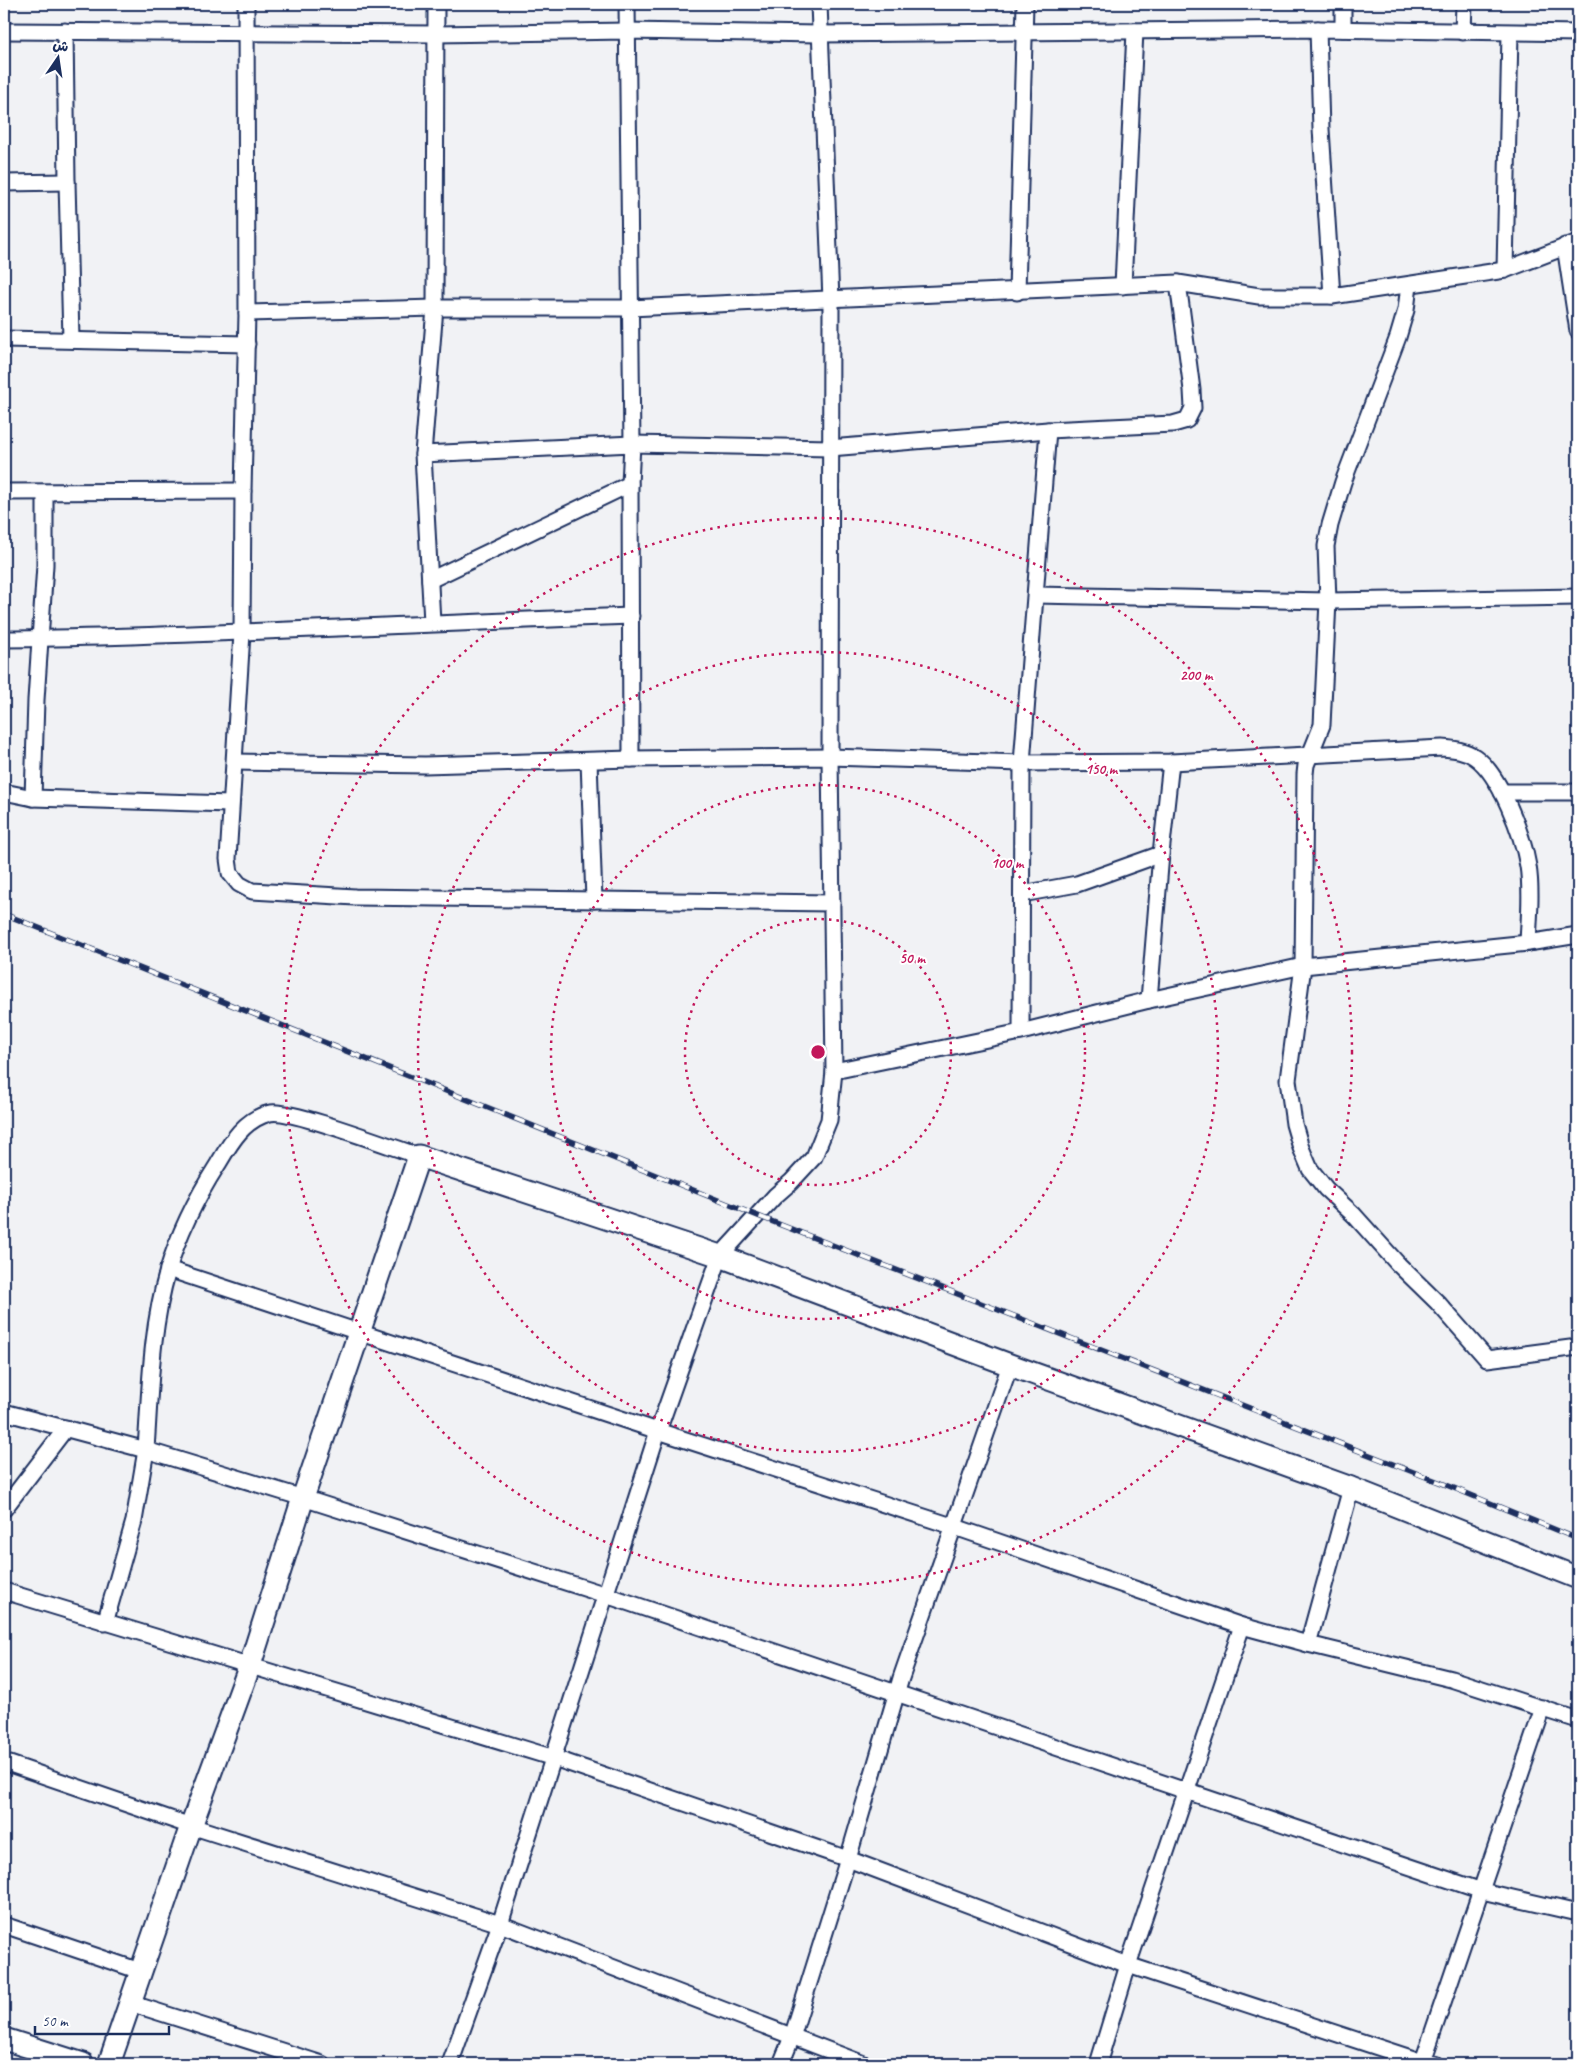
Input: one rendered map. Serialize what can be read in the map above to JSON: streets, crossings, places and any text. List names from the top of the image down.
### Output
{
  "scale_bar": "50 m",
  "north": "top",
  "rings": [
    "200 m",
    "150 m",
    "100 m",
    "50 m"
  ]
}
